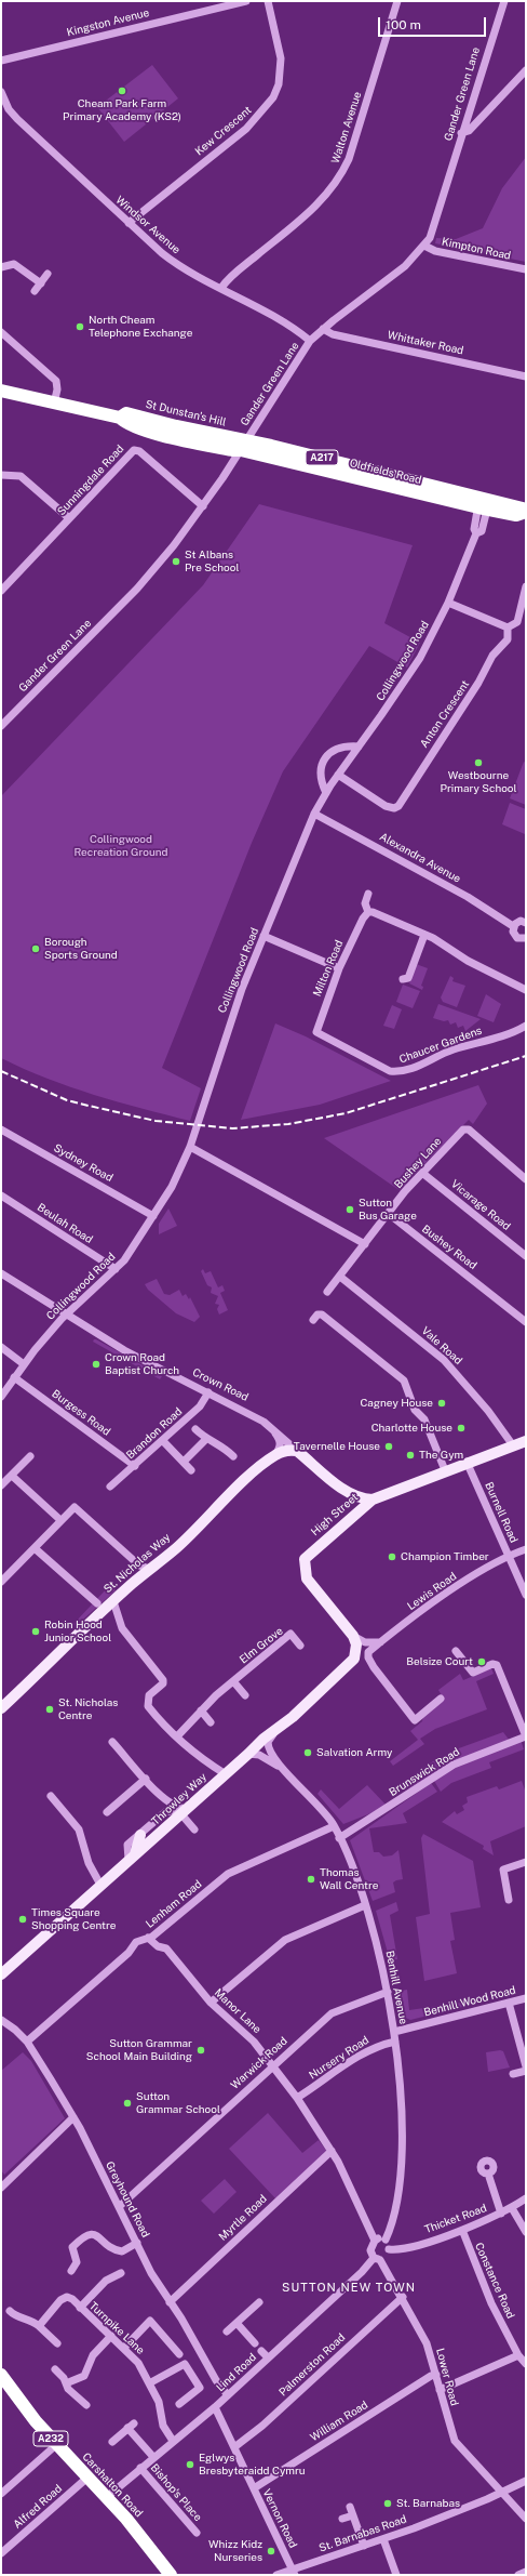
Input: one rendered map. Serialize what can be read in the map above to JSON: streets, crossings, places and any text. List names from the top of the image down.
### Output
{
  "streets": {
    "highway": [
      "A217",
      "Oldfields Road",
      "A232",
      "Carshalton Road"
    ],
    "main road": [
      "Crown Road",
      "High Street",
      "St. Nicholas Way",
      "Throwley Way"
    ],
    "street": [
      "Kingston Avenue",
      "Gander Green Lane",
      "Walton Avenue",
      "Kew Crescent",
      "Windsor Avenue",
      "Kimpton Road",
      "Whittaker Road",
      "Sunningdale Road",
      "Collingwood Road",
      "Anton Crescent",
      "Alexandra Avenue",
      "Milton Road",
      "Chaucer Gardens",
      "Sydney Road",
      "Bushey Lane",
      "Vicarage Road",
      "Beulah Road",
      "Bushey Road",
      "Vale Road",
      "Burgess Road",
      "Brandon Road",
      "Burnell Road",
      "Lewis Road",
      "Elm Grove",
      "Brunswick Road",
      "Lenham Road",
      "Benhill Avenue",
      "Benhill Wood Road",
      "Manor Lane",
      "Nursery Road",
      "Warwick Road",
      "Greyhound Road",
      "Myrtle Road",
      "Thicket Road",
      "Constance Road",
      "Turnpike Lane",
      "Palmerston Road",
      "Lind Road",
      "Lower Road",
      "William Road",
      "Bishop's Place",
      "Alfred Road",
      "Vernon Road",
      "St. Barnabas Road"
    ]
  },
  "crossings": [
    ["Gander Green Lane", "Windsor Avenue"],
    ["Gander Green Lane", "Kimpton Road"],
    ["Gander Green Lane", "Whittaker Road"],
    ["Gander Green Lane", "A217"],
    ["Gander Green Lane", "Oldfields Road"],
    ["Gander Green Lane", "Sunningdale Road"],
    ["Walton Avenue", "Windsor Avenue"],
    ["Kew Crescent", "Windsor Avenue"],
    ["A217", "Oldfields Road"],
    ["Oldfields Road", "Collingwood Road"],
    ["Collingwood Road", "Anton Crescent"],
    ["Collingwood Road", "Alexandra Avenue"],
    ["Collingwood Road", "Sydney Road"],
    ["Collingwood Road", "Beulah Road"],
    ["Collingwood Road", "Crown Road"],
    ["Collingwood Road", "Burgess Road"],
    ["Milton Road", "Chaucer Gardens"],
    ["Bushey Lane", "Vicarage Road"],
    ["Bushey Lane", "Bushey Road"],
    ["Vale Road", "High Street"],
    ["Crown Road", "Brandon Road"],
    ["Crown Road", "High Street"],
    ["Crown Road", "St. Nicholas Way"],
    ["Burgess Road", "Brandon Road"],
    ["Burnell Road", "High Street"],
    ["Burnell Road", "Lewis Road"],
    ["High Street", "Throwley Way"],
    ["Brunswick Road", "Benhill Avenue"],
    ["Throwley Way", "Benhill Avenue"],
    ["Lenham Road", "Benhill Avenue"],
    ["Lenham Road", "Manor Lane"],
    ["Lenham Road", "Greyhound Road"],
    ["Benhill Avenue", "Benhill Wood Road"],
    ["Benhill Avenue", "Nursery Road"],
    ["Benhill Avenue", "Warwick Road"],
    ["Manor Lane", "Nursery Road"],
    ["Manor Lane", "Warwick Road"],
    ["Manor Lane", "Myrtle Road"],
    ["Warwick Road", "Greyhound Road"],
    ["Greyhound Road", "Myrtle Road"],
    ["Greyhound Road", "Lind Road"],
    ["Thicket Road", "Constance Road"],
    ["Thicket Road", "Lind Road"],
    ["Turnpike Lane", "Lind Road"],
    ["Palmerston Road", "Lower Road"],
    ["Palmerston Road", "Vernon Road"],
    ["Lind Road", "Lower Road"],
    ["Lind Road", "Carshalton Road"],
    ["Lind Road", "Bishop's Place"],
    ["Lind Road", "Vernon Road"],
    ["Lower Road", "William Road"],
    ["Lower Road", "St. Barnabas Road"],
    ["William Road", "Vernon Road"],
    ["Carshalton Road", "Alfred Road"],
    ["Vernon Road", "St. Barnabas Road"]
  ],
  "districts": ["SUTTON NEW TOWN"],
  "parks": ["Collingwood Recreation Ground"],
  "places": [
    "Cheam Park Farm Primary Academy (KS2)",
    "North Cheam Telephone Exchange",
    "St Albans Pre School",
    "Westbourne Primary School",
    "Borough Sports Ground",
    "Sutton Bus Garage",
    "Crown Road Baptist Church",
    "Cagney House",
    "Charlotte House",
    "Tavernelle House",
    "The Gym",
    "Champion Timber",
    "Robin Hood Junior School",
    "Belsize Court",
    "St. Nicholas Centre",
    "Salvation Army",
    "Thomas Wall Centre",
    "Times Square Shopping Centre",
    "Sutton Grammar School Main Building",
    "Sutton Grammar School",
    "Eglwys Bresbyteraidd Cymru",
    "St. Barnabas",
    "Whizz Kidz Nurseries"
  ],
  "scale_bar": "100 m"
}
